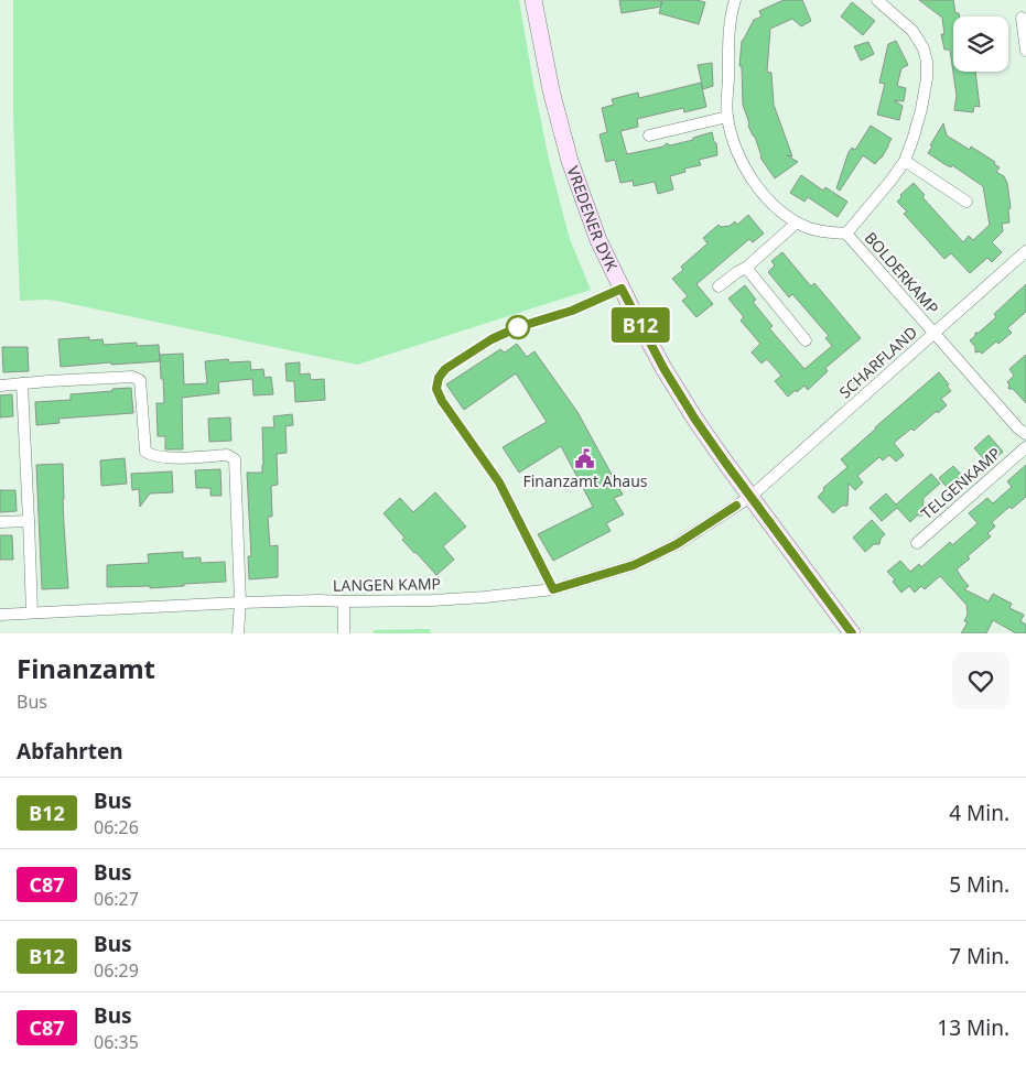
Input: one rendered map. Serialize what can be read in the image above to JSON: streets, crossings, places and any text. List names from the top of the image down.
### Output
{
  "streets": {
    "main road": ["VREDENER DYK"],
    "street": [
      "BOLDERKAMP",
      "SCHARFLAND",
      "TELGENKAMP",
      "LANGEN KAMP"
    ]
  },
  "crossings": [
    ["VREDENER DYK", "SCHARFLAND"],
    ["VREDENER DYK", "LANGEN KAMP"],
    ["BOLDERKAMP", "SCHARFLAND"],
    ["SCHARFLAND", "LANGEN KAMP"]
  ],
  "places": {
    "public building": ["Finanzamt Ahaus"]
  },
  "lines": ["bus line B12"],
  "page": {
    "on_map": "B12",
    "heading": [
      ["Finanzamt", "Bus"],
      "Abfahrten"
    ],
    "list": [
      {
        "mark": "B12",
        "name": "Bus",
        "note": "06:26",
        "value": "4 Min."
      },
      {
        "mark": "C87",
        "name": "Bus",
        "note": "06:27",
        "value": "5 Min."
      },
      {
        "mark": "B12",
        "name": "Bus",
        "note": "06:29",
        "value": "7 Min."
      },
      {
        "mark": "C87",
        "name": "Bus",
        "note": "06:35",
        "value": "13 Min."
      }
    ]
  }
}
